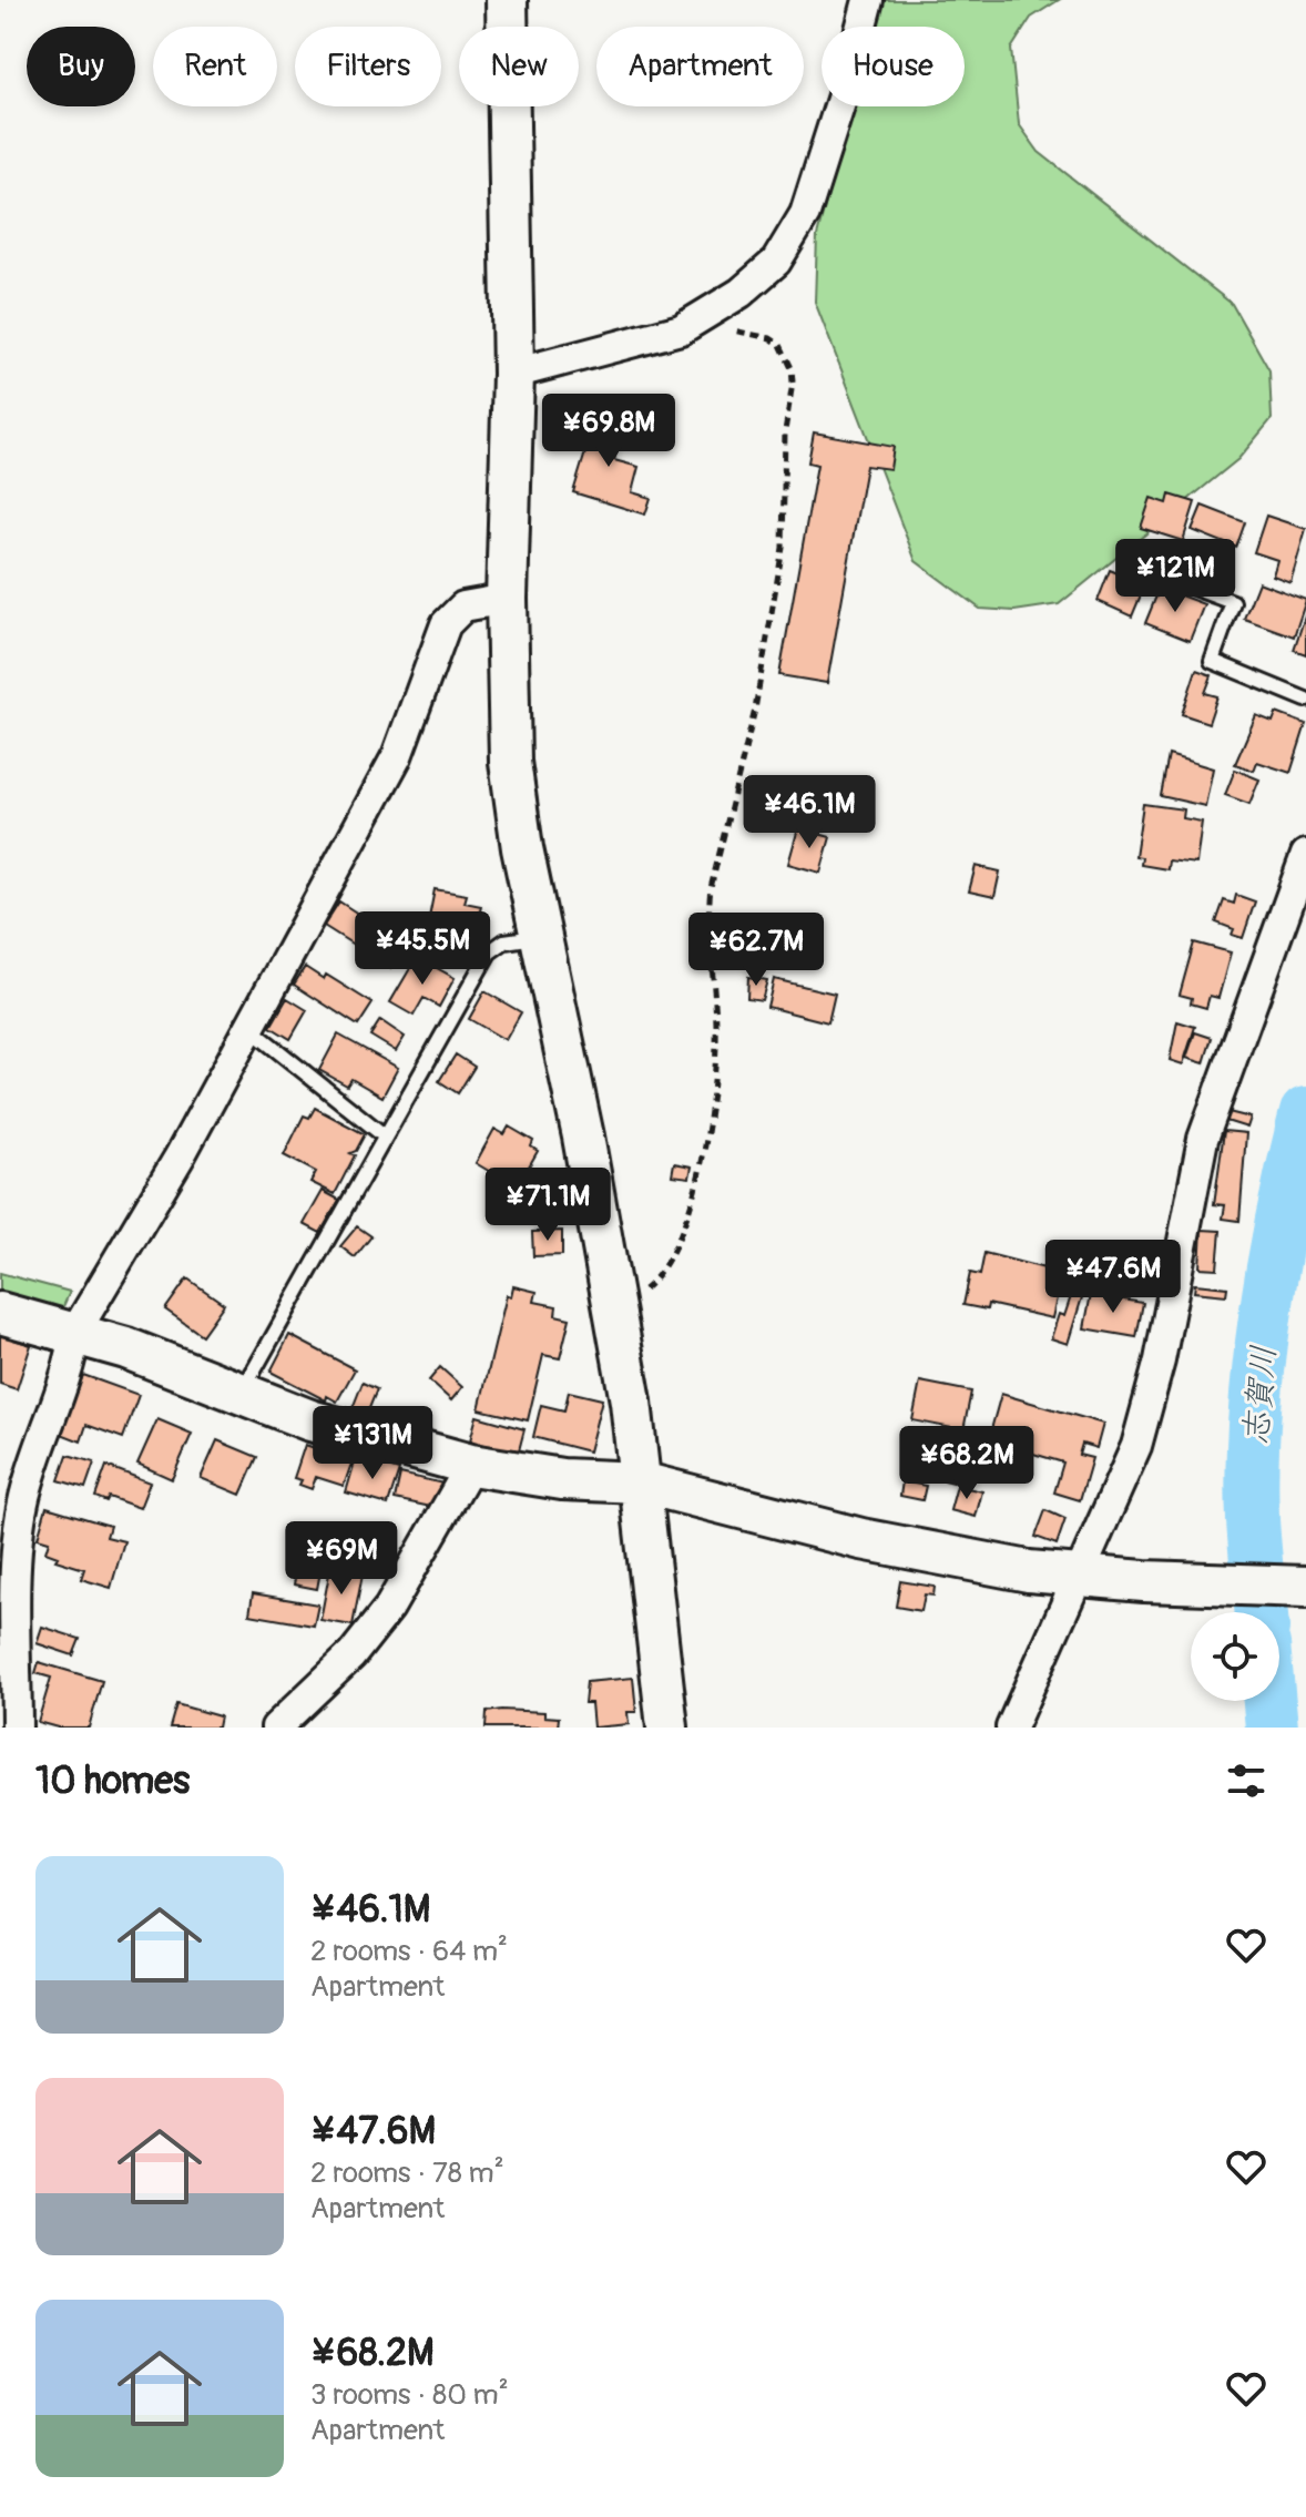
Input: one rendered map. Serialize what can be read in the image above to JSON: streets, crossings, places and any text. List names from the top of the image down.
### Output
{
  "water": ["志賀川"],
  "page": {
    "chip": [
      "Buy",
      "Rent",
      "Filters",
      "New",
      "Apartment",
      "House"
    ],
    "price": [
      "¥69.8M",
      "¥121M",
      "¥46.1M",
      "¥45.5M",
      "¥62.7M",
      "¥71.1M",
      "¥47.6M",
      "¥131M",
      "¥68.2M",
      "¥69M"
    ],
    "heading": "10 homes",
    "list": [
      {
        "name": "¥46.1M",
        "note": "2 rooms · 64 m² · Apartment"
      },
      {
        "name": "¥47.6M",
        "note": "2 rooms · 78 m² · Apartment"
      },
      {
        "name": "¥68.2M",
        "note": "3 rooms · 80 m² · Apartment"
      }
    ]
  }
}
